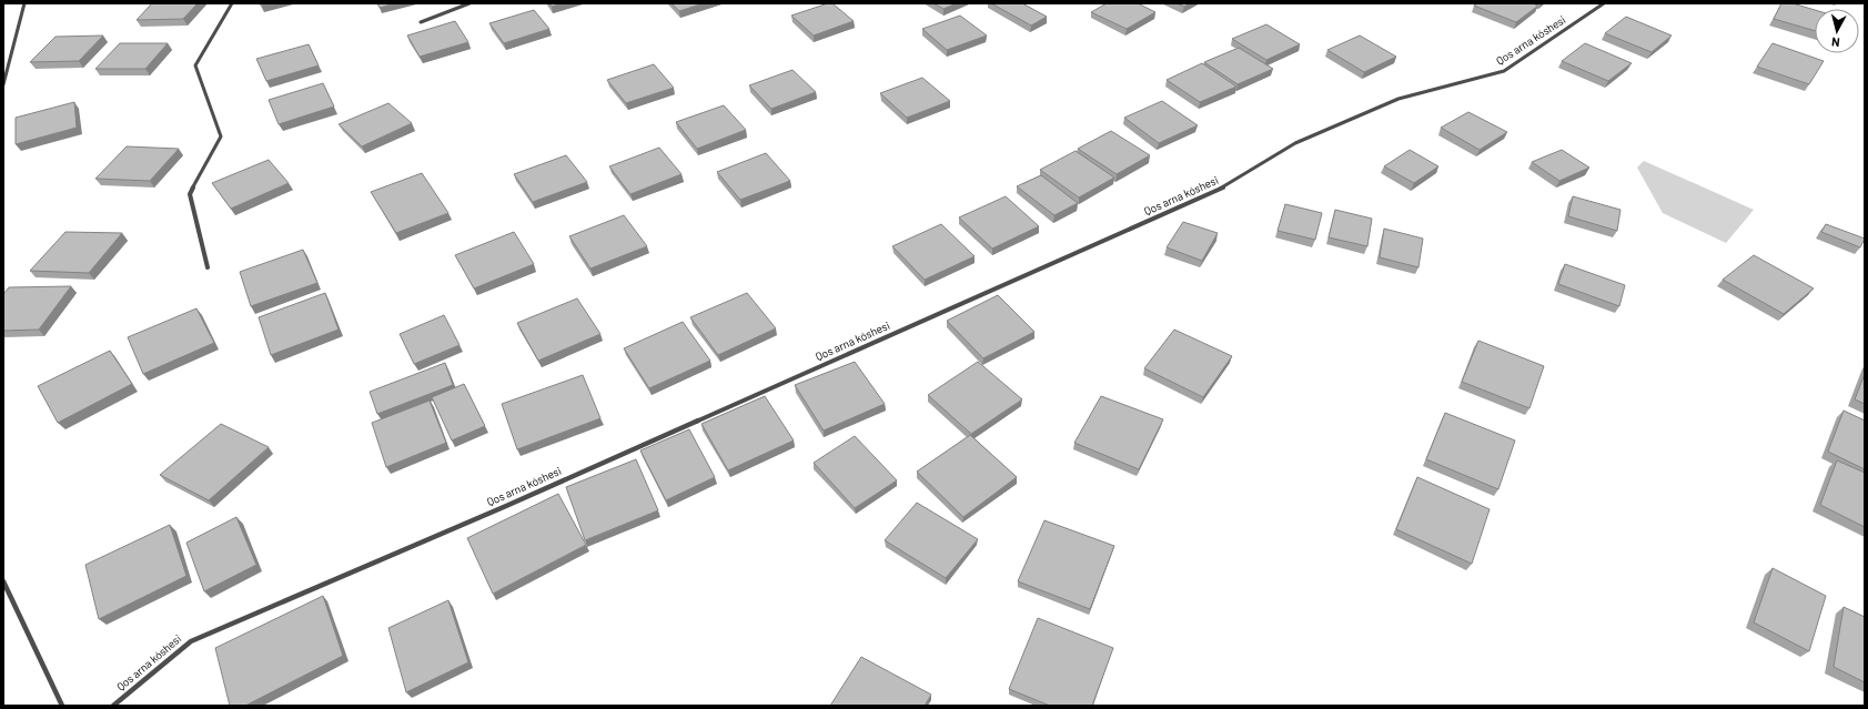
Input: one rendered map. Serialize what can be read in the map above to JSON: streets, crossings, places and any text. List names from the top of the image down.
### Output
{
  "streets": {
    "street": ["Qos arna kóshesi"]
  },
  "north": "bottom"
}
